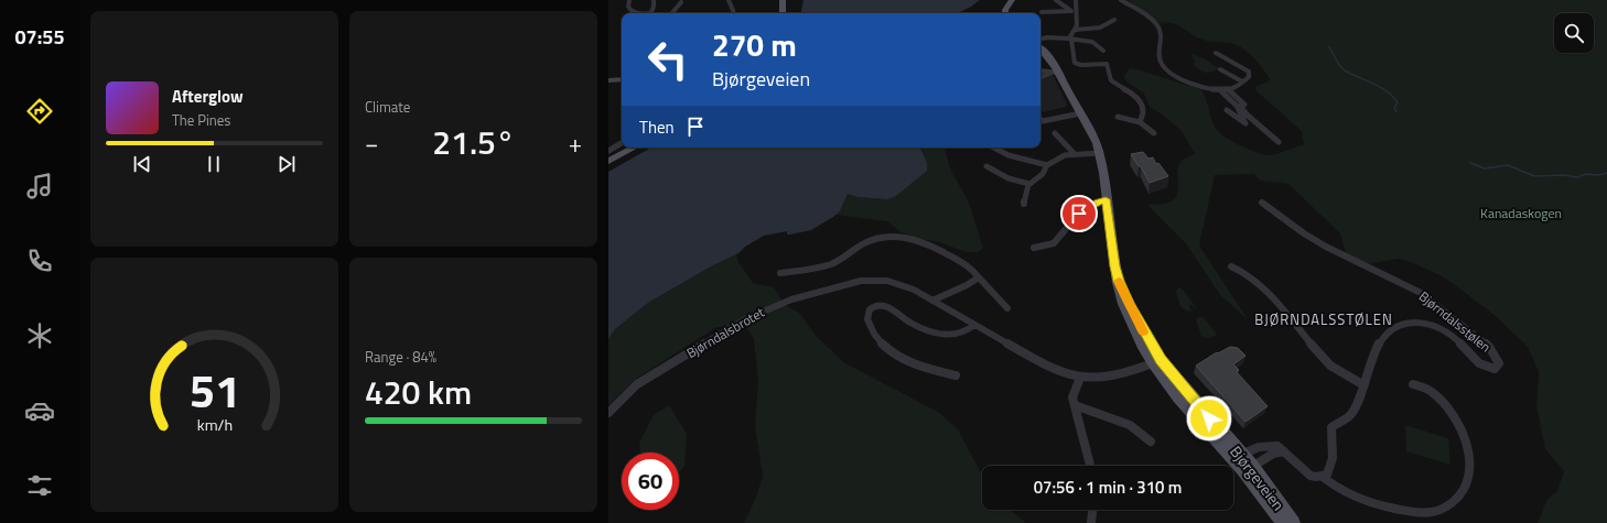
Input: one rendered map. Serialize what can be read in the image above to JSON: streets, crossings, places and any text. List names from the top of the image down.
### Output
{
  "streets": {
    "main road": ["Bjørgeveien"],
    "street": ["Bjørndalsstølen", "Bjørndalsbrotet"]
  },
  "crossings": [
    ["Bjørndalsbrotet", "Bjørgeveien"]
  ],
  "districts": ["BJØRNDALSSTØLEN"],
  "parks": ["Kanadaskogen"],
  "page": {
    "tabs": "07:55",
    "tile": [
      "Climate",
      ["Range · 84%", "420 km"]
    ],
    "turn": ["270 m", "Bjørgeveien"],
    "song": ["Afterglow", "The Pines"],
    "then": "Then",
    "heat": ["−", "21.5°", "+"],
    "limit": "60",
    "trip": "07:56 · 1 min · 310 m",
    "gauge": ["51", "km/h"]
  }
}
